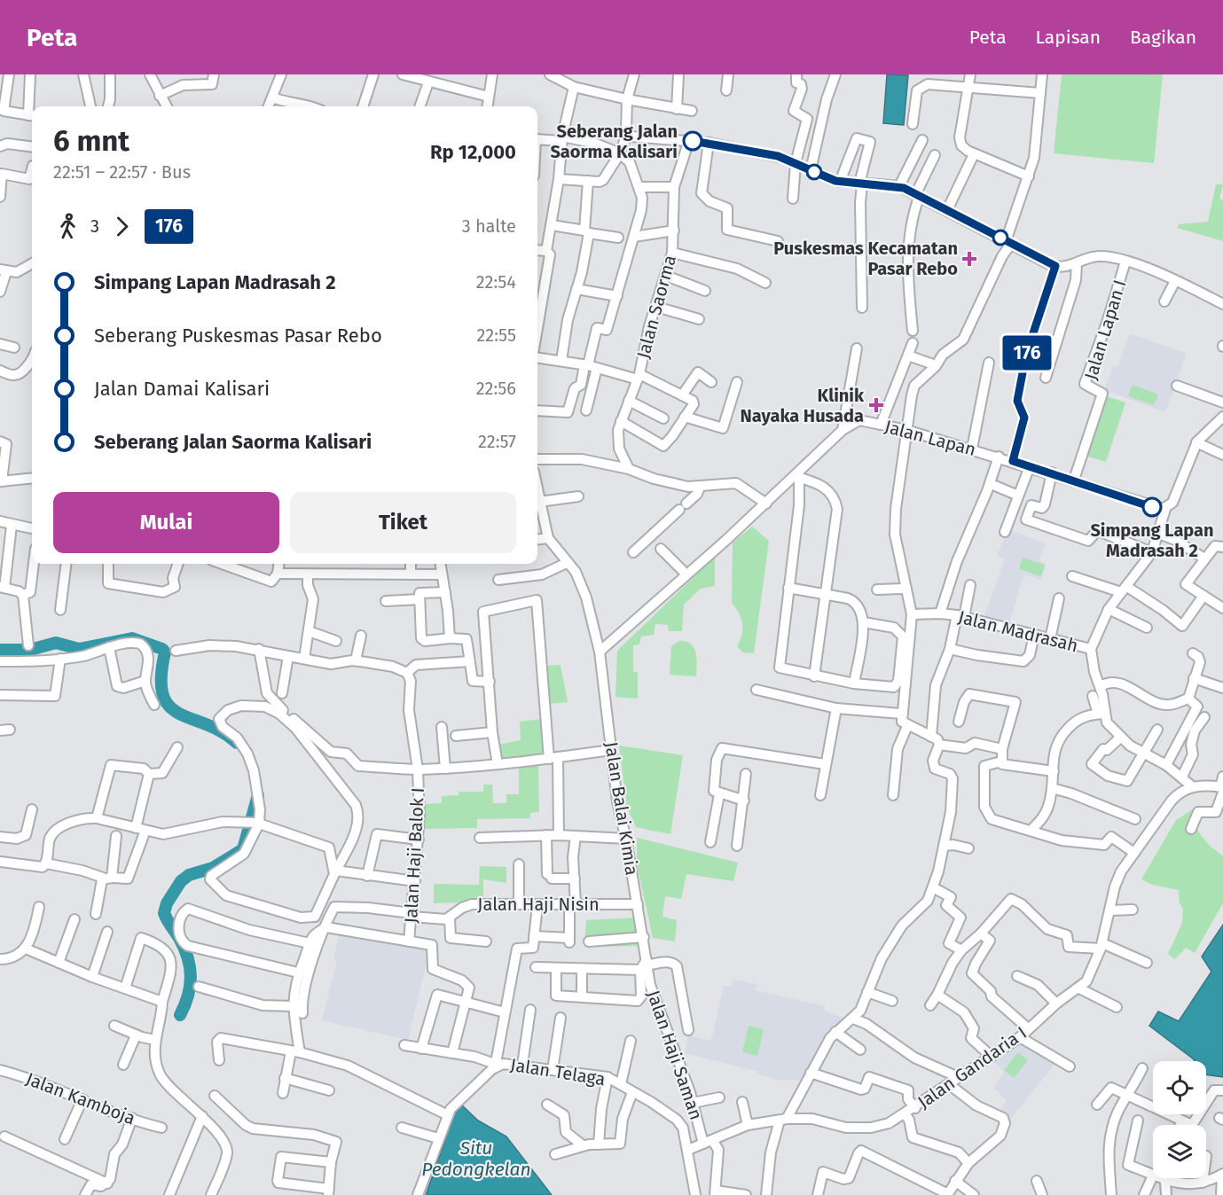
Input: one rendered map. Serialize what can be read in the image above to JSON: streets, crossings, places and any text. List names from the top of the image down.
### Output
{
  "streets": {
    "street": [
      "Jalan Saorma",
      "Jalan Lapan I",
      "Jalan Lapan",
      "Jalan Madrasah",
      "Jalan Balai Kimia",
      "Jalan Haji Balok I",
      "Jalan Haji Nisin",
      "Jalan Haji Saman",
      "Jalan Gandaria I",
      "Jalan Telaga",
      "Jalan Kamboja"
    ]
  },
  "crossings": [
    ["Jalan Lapan I", "Jalan Lapan"],
    ["Jalan Lapan", "Jalan Madrasah"],
    ["Jalan Lapan", "Jalan Balai Kimia"],
    ["Jalan Balai Kimia", "Jalan Haji Nisin"],
    ["Jalan Balai Kimia", "Jalan Haji Saman"],
    ["Jalan Haji Saman", "Jalan Gandaria I"],
    ["Jalan Gandaria I", "Jalan Telaga"]
  ],
  "water": ["Situ Pedongkelan"],
  "places": {
    "other": ["Seberang Jalan Saorma Kalisari", "Simpang Lapan Madrasah 2"],
    "health": ["Puskesmas Kecamatan Pasar Rebo", "Klinik Nayaka Husada"]
  },
  "lines": ["bus line 176"],
  "page": {
    "header": "Peta",
    "nav": ["Peta", "Lapisan", "Bagikan"],
    "on_map": "176",
    "heading": ["6 mnt", "22:51 – 22:57 · Bus", "Rp 12,000"],
    "legs": ["3", "176", "3 halte"],
    "list": [
      {
        "name": "Simpang Lapan Madrasah 2",
        "value": "22:54"
      },
      {
        "name": "Seberang Puskesmas Pasar Rebo",
        "value": "22:55"
      },
      {
        "name": "Jalan Damai Kalisari",
        "value": "22:56"
      },
      {
        "name": "Seberang Jalan Saorma Kalisari",
        "value": "22:57"
      }
    ],
    "buttons": ["Mulai", "Tiket"]
  }
}
